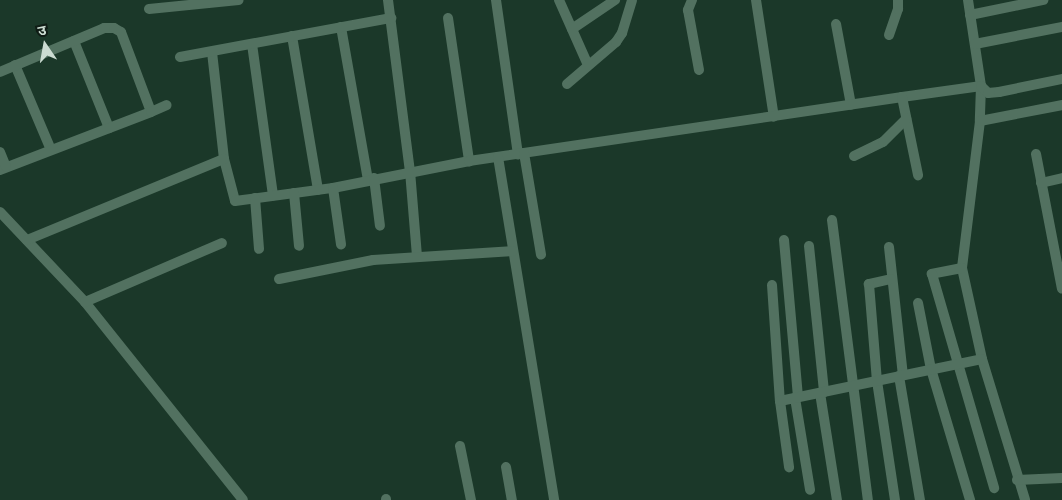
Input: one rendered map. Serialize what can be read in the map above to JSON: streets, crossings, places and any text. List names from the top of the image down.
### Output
{
  "north": "top"
}
